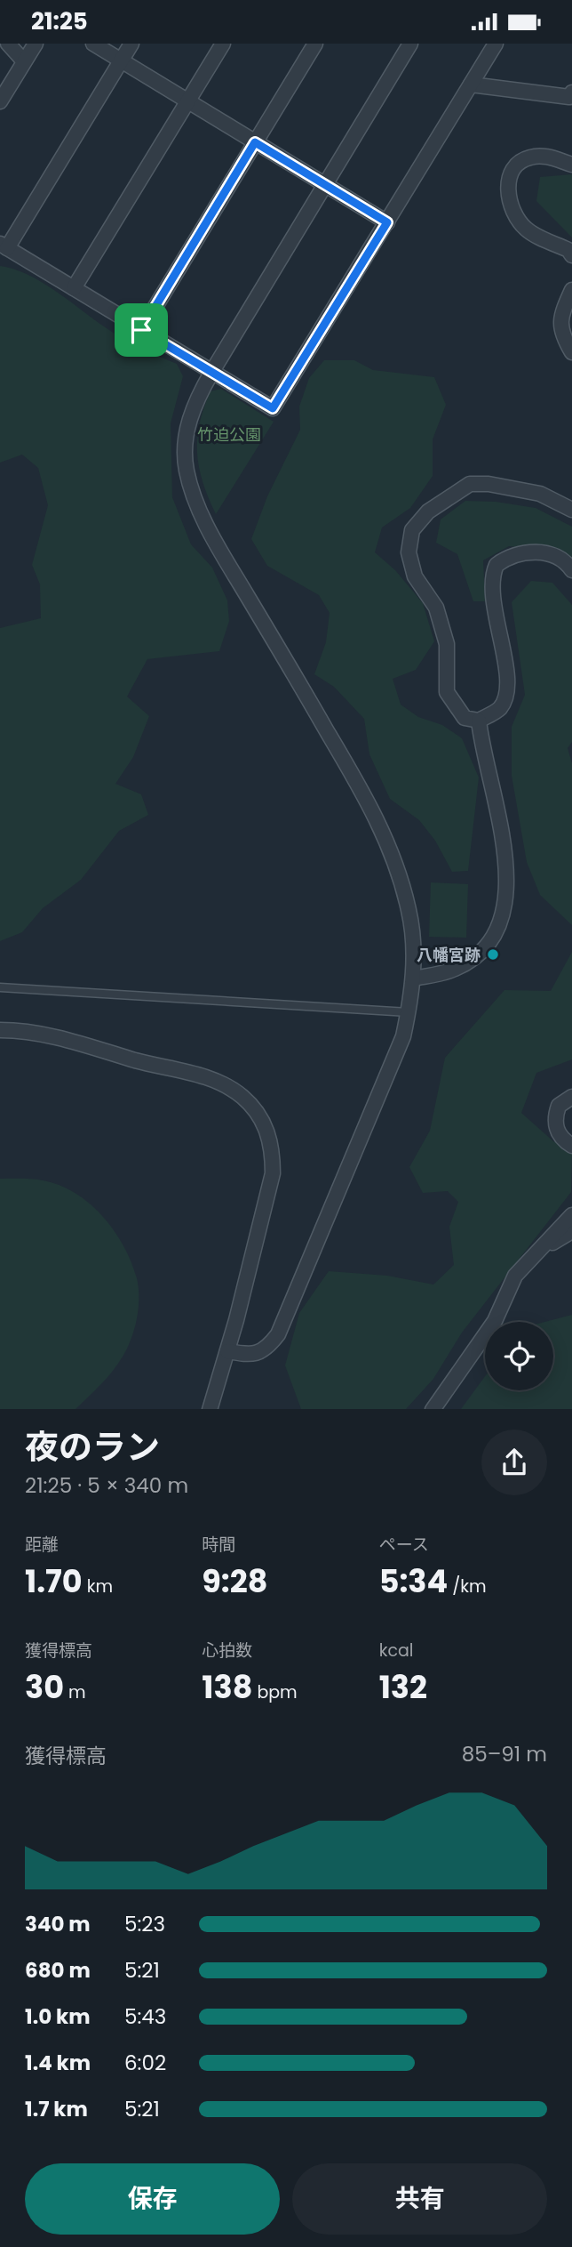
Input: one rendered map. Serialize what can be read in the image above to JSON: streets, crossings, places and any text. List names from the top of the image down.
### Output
{
  "parks": ["竹迫公園"],
  "places": ["八幡宮跡"],
  "page": {
    "status": "21:25",
    "heading": ["夜のラン", "21:25 · 5 × 340 m"],
    "stats": [
      ["距離", "1.70 km"],
      ["時間", "9:28"],
      ["ペース", "5:34 /km"],
      ["獲得標高", "30 m"],
      ["心拍数", "138 bpm"],
      ["kcal", "132"]
    ],
    "chart": ["獲得標高", "85–91 m"],
    "list": [
      {
        "name": "340 m",
        "note": "5:23"
      },
      {
        "name": "680 m",
        "note": "5:21"
      },
      {
        "name": "1.0 km",
        "note": "5:43"
      },
      {
        "name": "1.4 km",
        "note": "6:02"
      },
      {
        "name": "1.7 km",
        "note": "5:21"
      }
    ],
    "buttons": ["保存", "共有"]
  }
}
